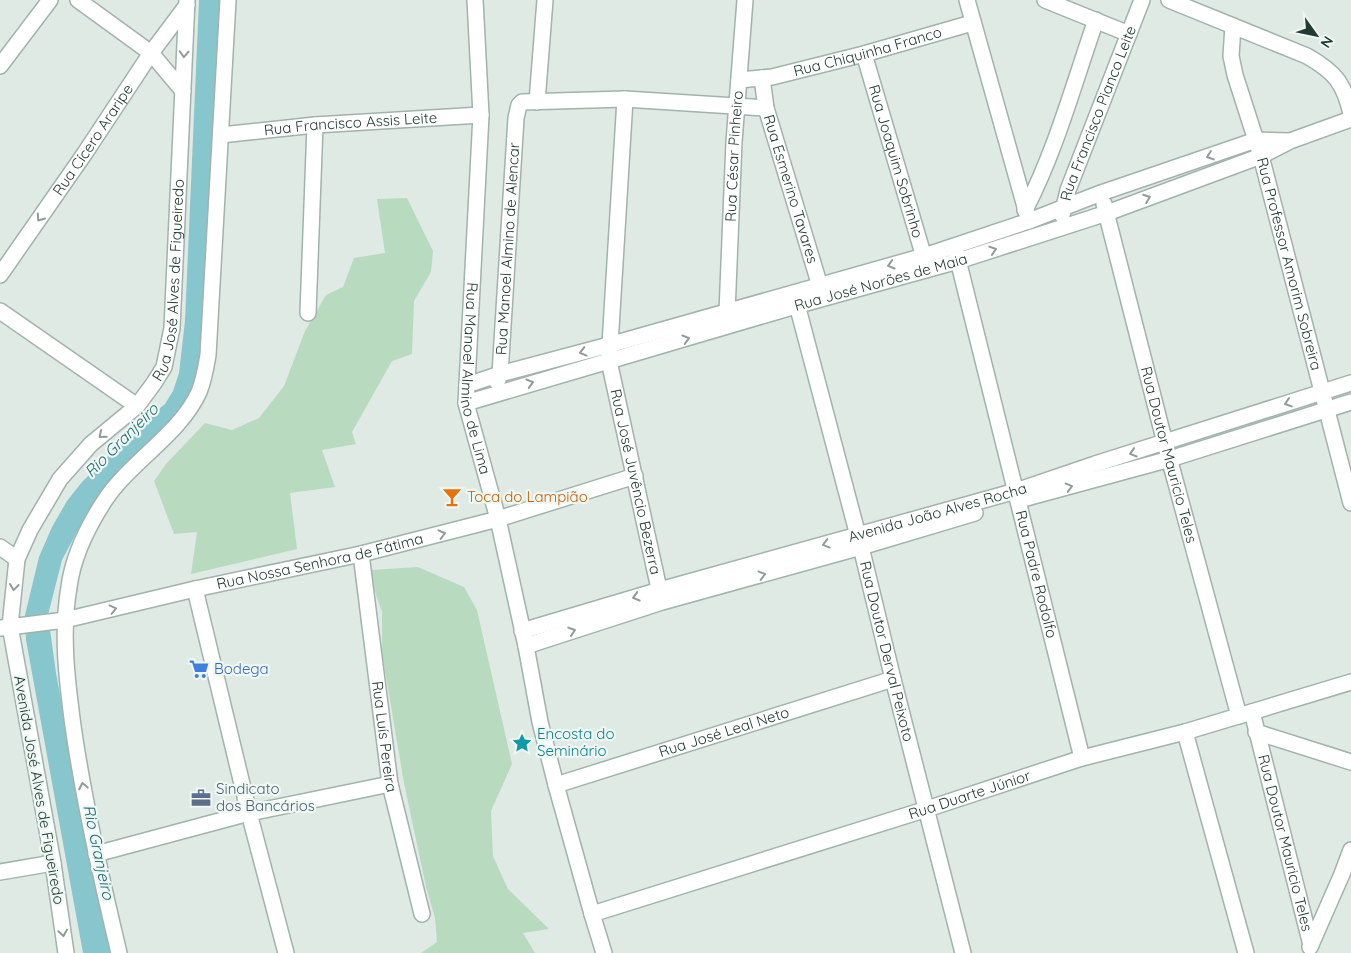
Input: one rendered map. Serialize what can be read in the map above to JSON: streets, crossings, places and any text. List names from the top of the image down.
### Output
{
  "streets": {
    "street": [
      "Rua Chiquinha Franco",
      "Rua Francisco Pianco Leite",
      "Rua Francisco Assis Leite",
      "Rua Cícero Araripe",
      "Rua César Pinheiro",
      "Rua Joaquim Sobrinho",
      "Rua Esmerino Tavares",
      "Rua Manoel Almino de Alencar",
      "Rua Professor Amorim Sobreira",
      "Rua José Alves de Figueiredo",
      "Rua José Norões de Maia",
      "Rua Manoel Almino de Lima",
      "Rua Doutor Mauricio Teles",
      "Rua José Juvêncio Bezerra",
      "Avenida João Alves Rocha",
      "Rua Nossa Senhora de Fátima",
      "Rua Padre Rodolfo",
      "Rua Doutor Derval Peixoto",
      "Rua José Leal Neto",
      "Rua Luís Pereira",
      "Avenida José Alves de Figueiredo",
      "Rua Duarte Júnior"
    ]
  },
  "crossings": [
    ["Rua Chiquinha Franco", "Rua César Pinheiro"],
    ["Rua Chiquinha Franco", "Rua Joaquim Sobrinho"],
    ["Rua Chiquinha Franco", "Rua Esmerino Tavares"],
    ["Rua Francisco Pianco Leite", "Rua José Norões de Maia"],
    ["Rua Francisco Assis Leite", "Rua Manoel Almino de Lima"],
    ["Rua Cícero Araripe", "Rua José Alves de Figueiredo"],
    ["Rua César Pinheiro", "Rua José Norões de Maia"],
    ["Rua Joaquim Sobrinho", "Rua José Norões de Maia"],
    ["Rua Esmerino Tavares", "Rua José Norões de Maia"],
    ["Rua Manoel Almino de Alencar", "Rua José Norões de Maia"],
    ["Rua Professor Amorim Sobreira", "Rua José Norões de Maia"],
    ["Rua Professor Amorim Sobreira", "Avenida João Alves Rocha"],
    ["Rua José Alves de Figueiredo", "Rua Nossa Senhora de Fátima"],
    ["Rua José Alves de Figueiredo", "Avenida José Alves de Figueiredo"],
    ["Rua José Norões de Maia", "Rua Manoel Almino de Lima"],
    ["Rua José Norões de Maia", "Rua Doutor Mauricio Teles"],
    ["Rua José Norões de Maia", "Rua José Juvêncio Bezerra"],
    ["Rua José Norões de Maia", "Rua Padre Rodolfo"],
    ["Rua José Norões de Maia", "Rua Doutor Derval Peixoto"],
    ["Rua Manoel Almino de Lima", "Avenida João Alves Rocha"],
    ["Rua Manoel Almino de Lima", "Rua Nossa Senhora de Fátima"],
    ["Rua Manoel Almino de Lima", "Rua José Leal Neto"],
    ["Rua Manoel Almino de Lima", "Rua Duarte Júnior"],
    ["Rua Doutor Mauricio Teles", "Avenida João Alves Rocha"],
    ["Rua Doutor Mauricio Teles", "Rua Duarte Júnior"],
    ["Rua José Juvêncio Bezerra", "Avenida João Alves Rocha"],
    ["Rua José Juvêncio Bezerra", "Rua Nossa Senhora de Fátima"],
    ["Avenida João Alves Rocha", "Rua Padre Rodolfo"],
    ["Avenida João Alves Rocha", "Rua Doutor Derval Peixoto"],
    ["Rua Nossa Senhora de Fátima", "Rua Luís Pereira"],
    ["Rua Nossa Senhora de Fátima", "Avenida José Alves de Figueiredo"],
    ["Rua Padre Rodolfo", "Rua Duarte Júnior"],
    ["Rua Doutor Derval Peixoto", "Rua José Leal Neto"],
    ["Rua Doutor Derval Peixoto", "Rua Duarte Júnior"]
  ],
  "one_way": ["Rua Nossa Senhora de Fátima"],
  "water": ["Rio Granjeiro"],
  "places": {
    "bar": ["Toca do Lampião"],
    "supermarket": ["Bodega"],
    "place": ["Encosta do Seminário"],
    "office": ["Sindicato dos Bancários"]
  },
  "north": "bottom right"
}
